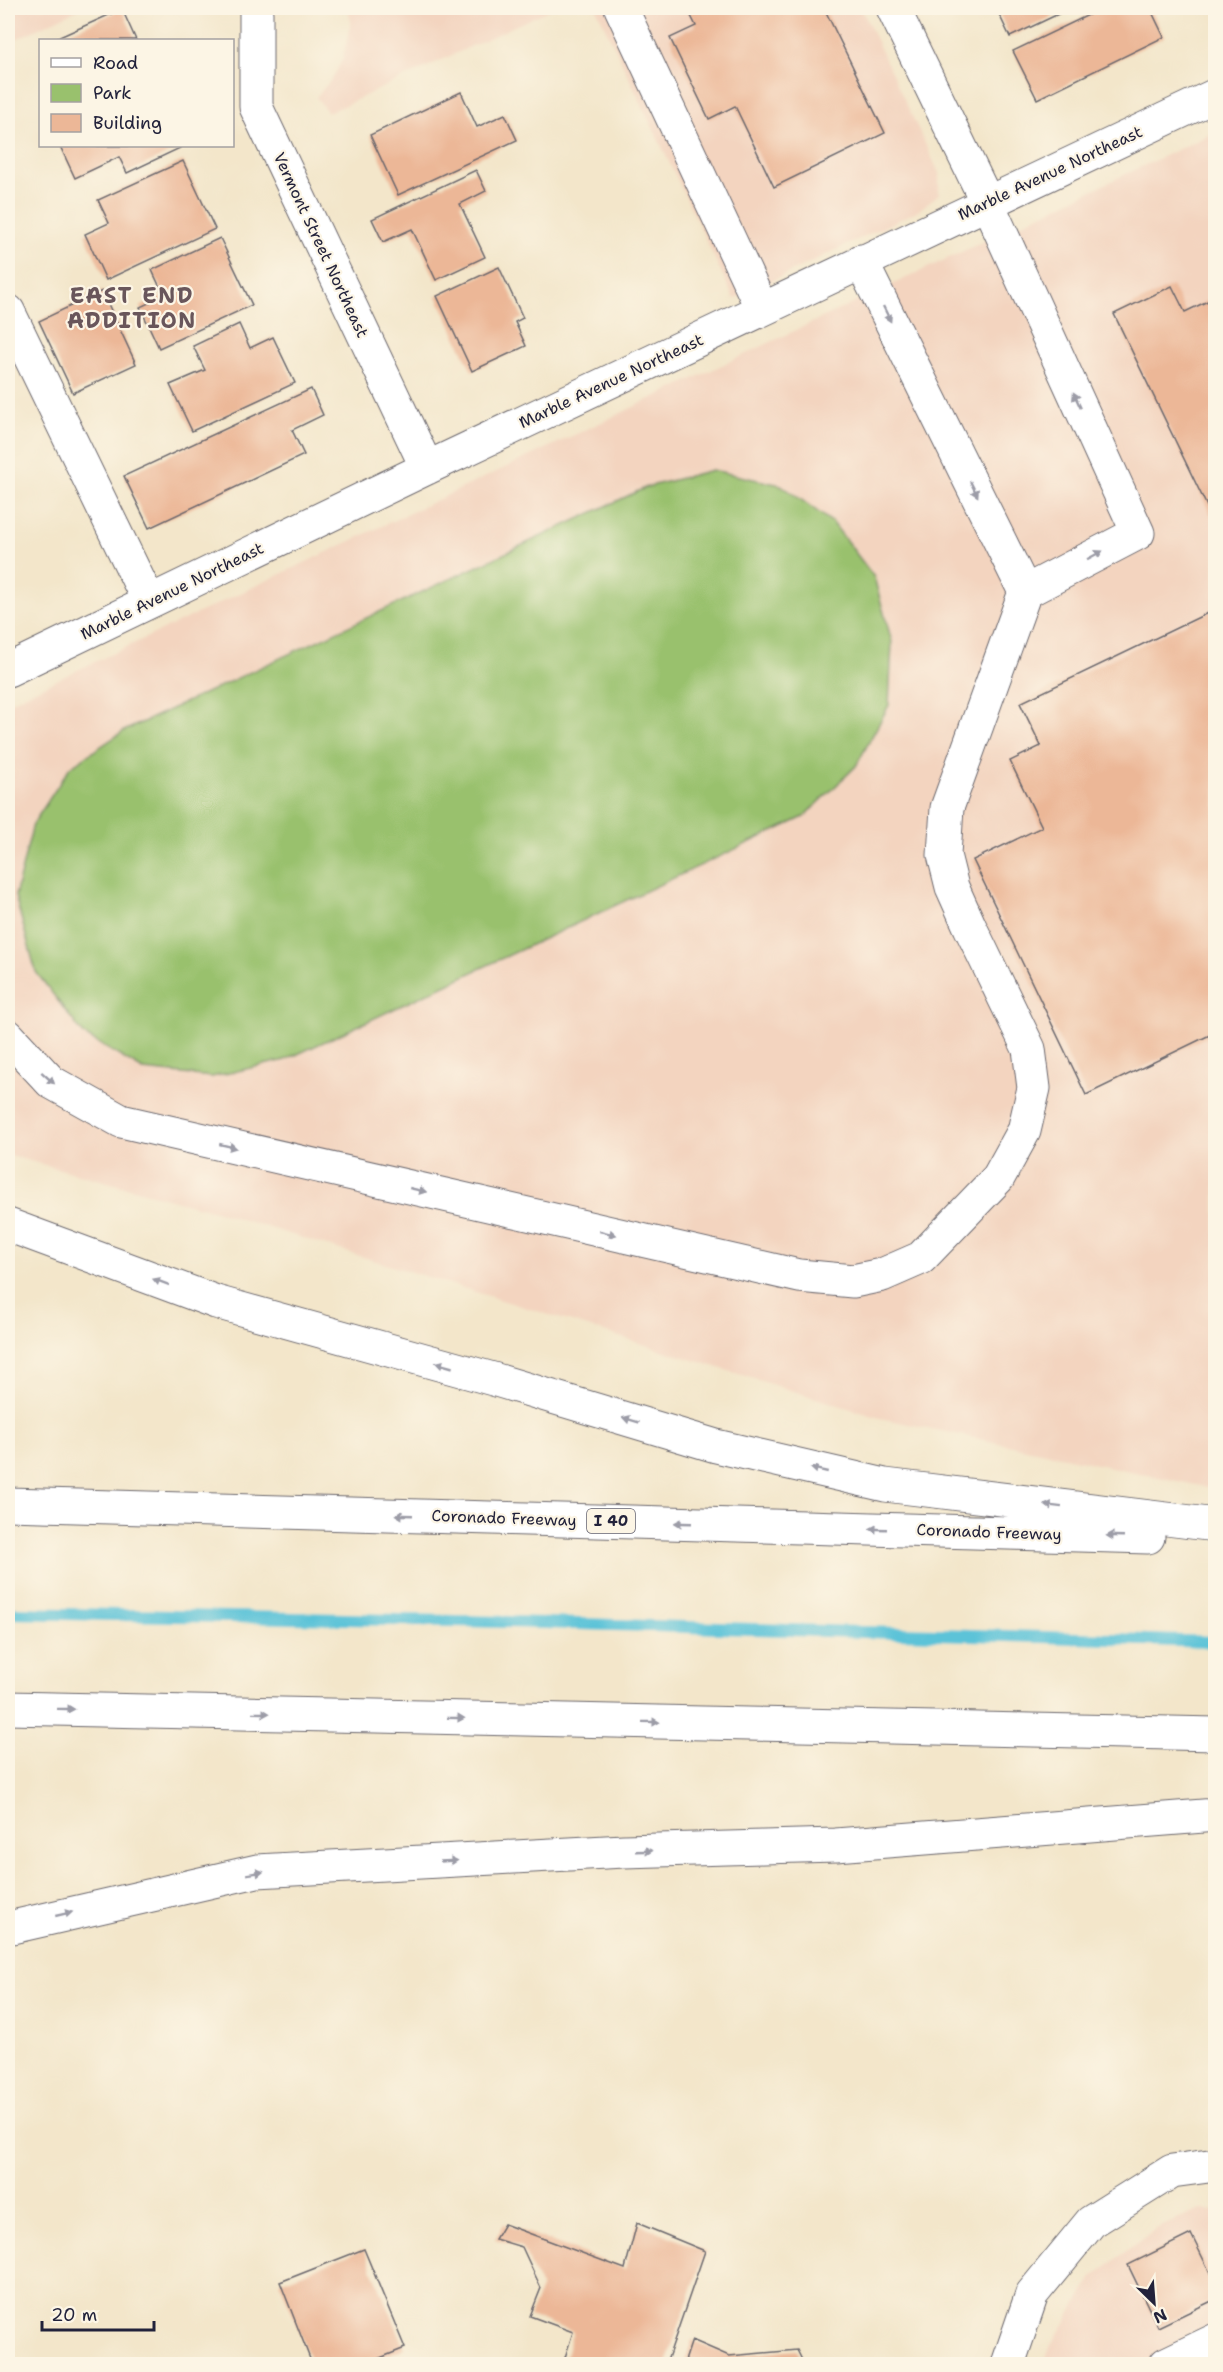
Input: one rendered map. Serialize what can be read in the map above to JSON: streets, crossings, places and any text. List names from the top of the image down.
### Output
{
  "streets": {
    "main road": [
      "Marble Avenue Northeast",
      "Vermont Street Northeast",
      "Coronado Freeway",
      "I 40"
    ]
  },
  "crossings": [
    ["Marble Avenue Northeast", "Vermont Street Northeast"]
  ],
  "districts": ["EAST END ADDITION"],
  "legend": ["Road", "Park", "Building"],
  "scale_bar": "20 m",
  "north": "bottom right"
}
